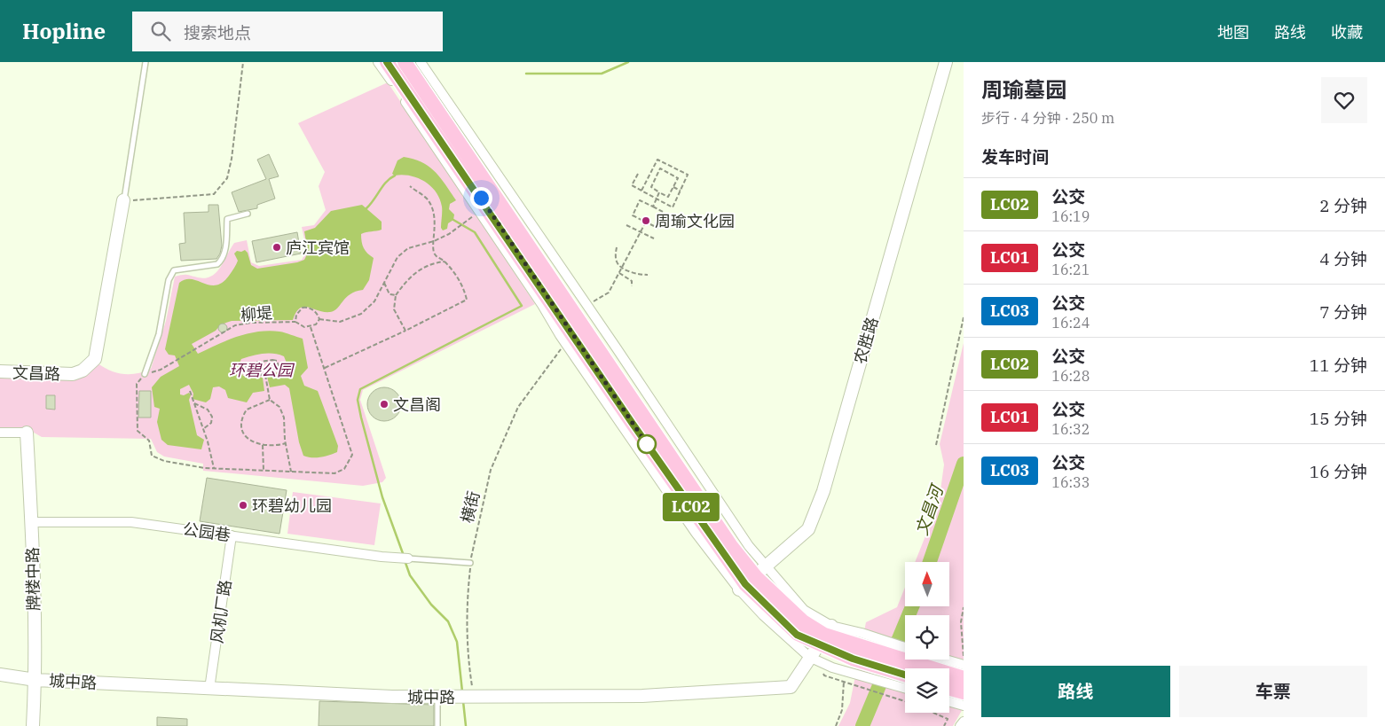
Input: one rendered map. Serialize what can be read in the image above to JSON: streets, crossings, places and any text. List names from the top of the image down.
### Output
{
  "streets": {
    "street": [
      "农胜路",
      "文昌路",
      "公园巷",
      "牌楼中路",
      "风机厂路",
      "城中路"
    ],
    "path": ["柳堤", "横街"]
  },
  "crossings": [
    ["横街", "城中路"],
    ["公园巷", "牌楼中路"],
    ["公园巷", "风机厂路"],
    ["牌楼中路", "城中路"],
    ["风机厂路", "城中路"]
  ],
  "water": ["文昌河"],
  "parks": ["环碧公园"],
  "places": [
    "周瑜文化园",
    "庐江宾馆",
    "文昌阁",
    "环碧幼儿园"
  ],
  "lines": ["bus line LC02"],
  "north": "top",
  "page": {
    "header": "Hopline",
    "search": "搜索地点",
    "nav": ["地图", "路线", "收藏"],
    "on_map": "LC02",
    "heading": [
      ["周瑜墓园", "步行 · 4 分钟 · 250 m"],
      "发车时间"
    ],
    "list": [
      {
        "mark": "LC02",
        "name": "公交",
        "note": "16:19",
        "value": "2 分钟"
      },
      {
        "mark": "LC01",
        "name": "公交",
        "note": "16:21",
        "value": "4 分钟"
      },
      {
        "mark": "LC03",
        "name": "公交",
        "note": "16:24",
        "value": "7 分钟"
      },
      {
        "mark": "LC02",
        "name": "公交",
        "note": "16:28",
        "value": "11 分钟"
      },
      {
        "mark": "LC01",
        "name": "公交",
        "note": "16:32",
        "value": "15 分钟"
      },
      {
        "mark": "LC03",
        "name": "公交",
        "note": "16:33",
        "value": "16 分钟"
      }
    ],
    "buttons": ["路线", "车票"]
  }
}
